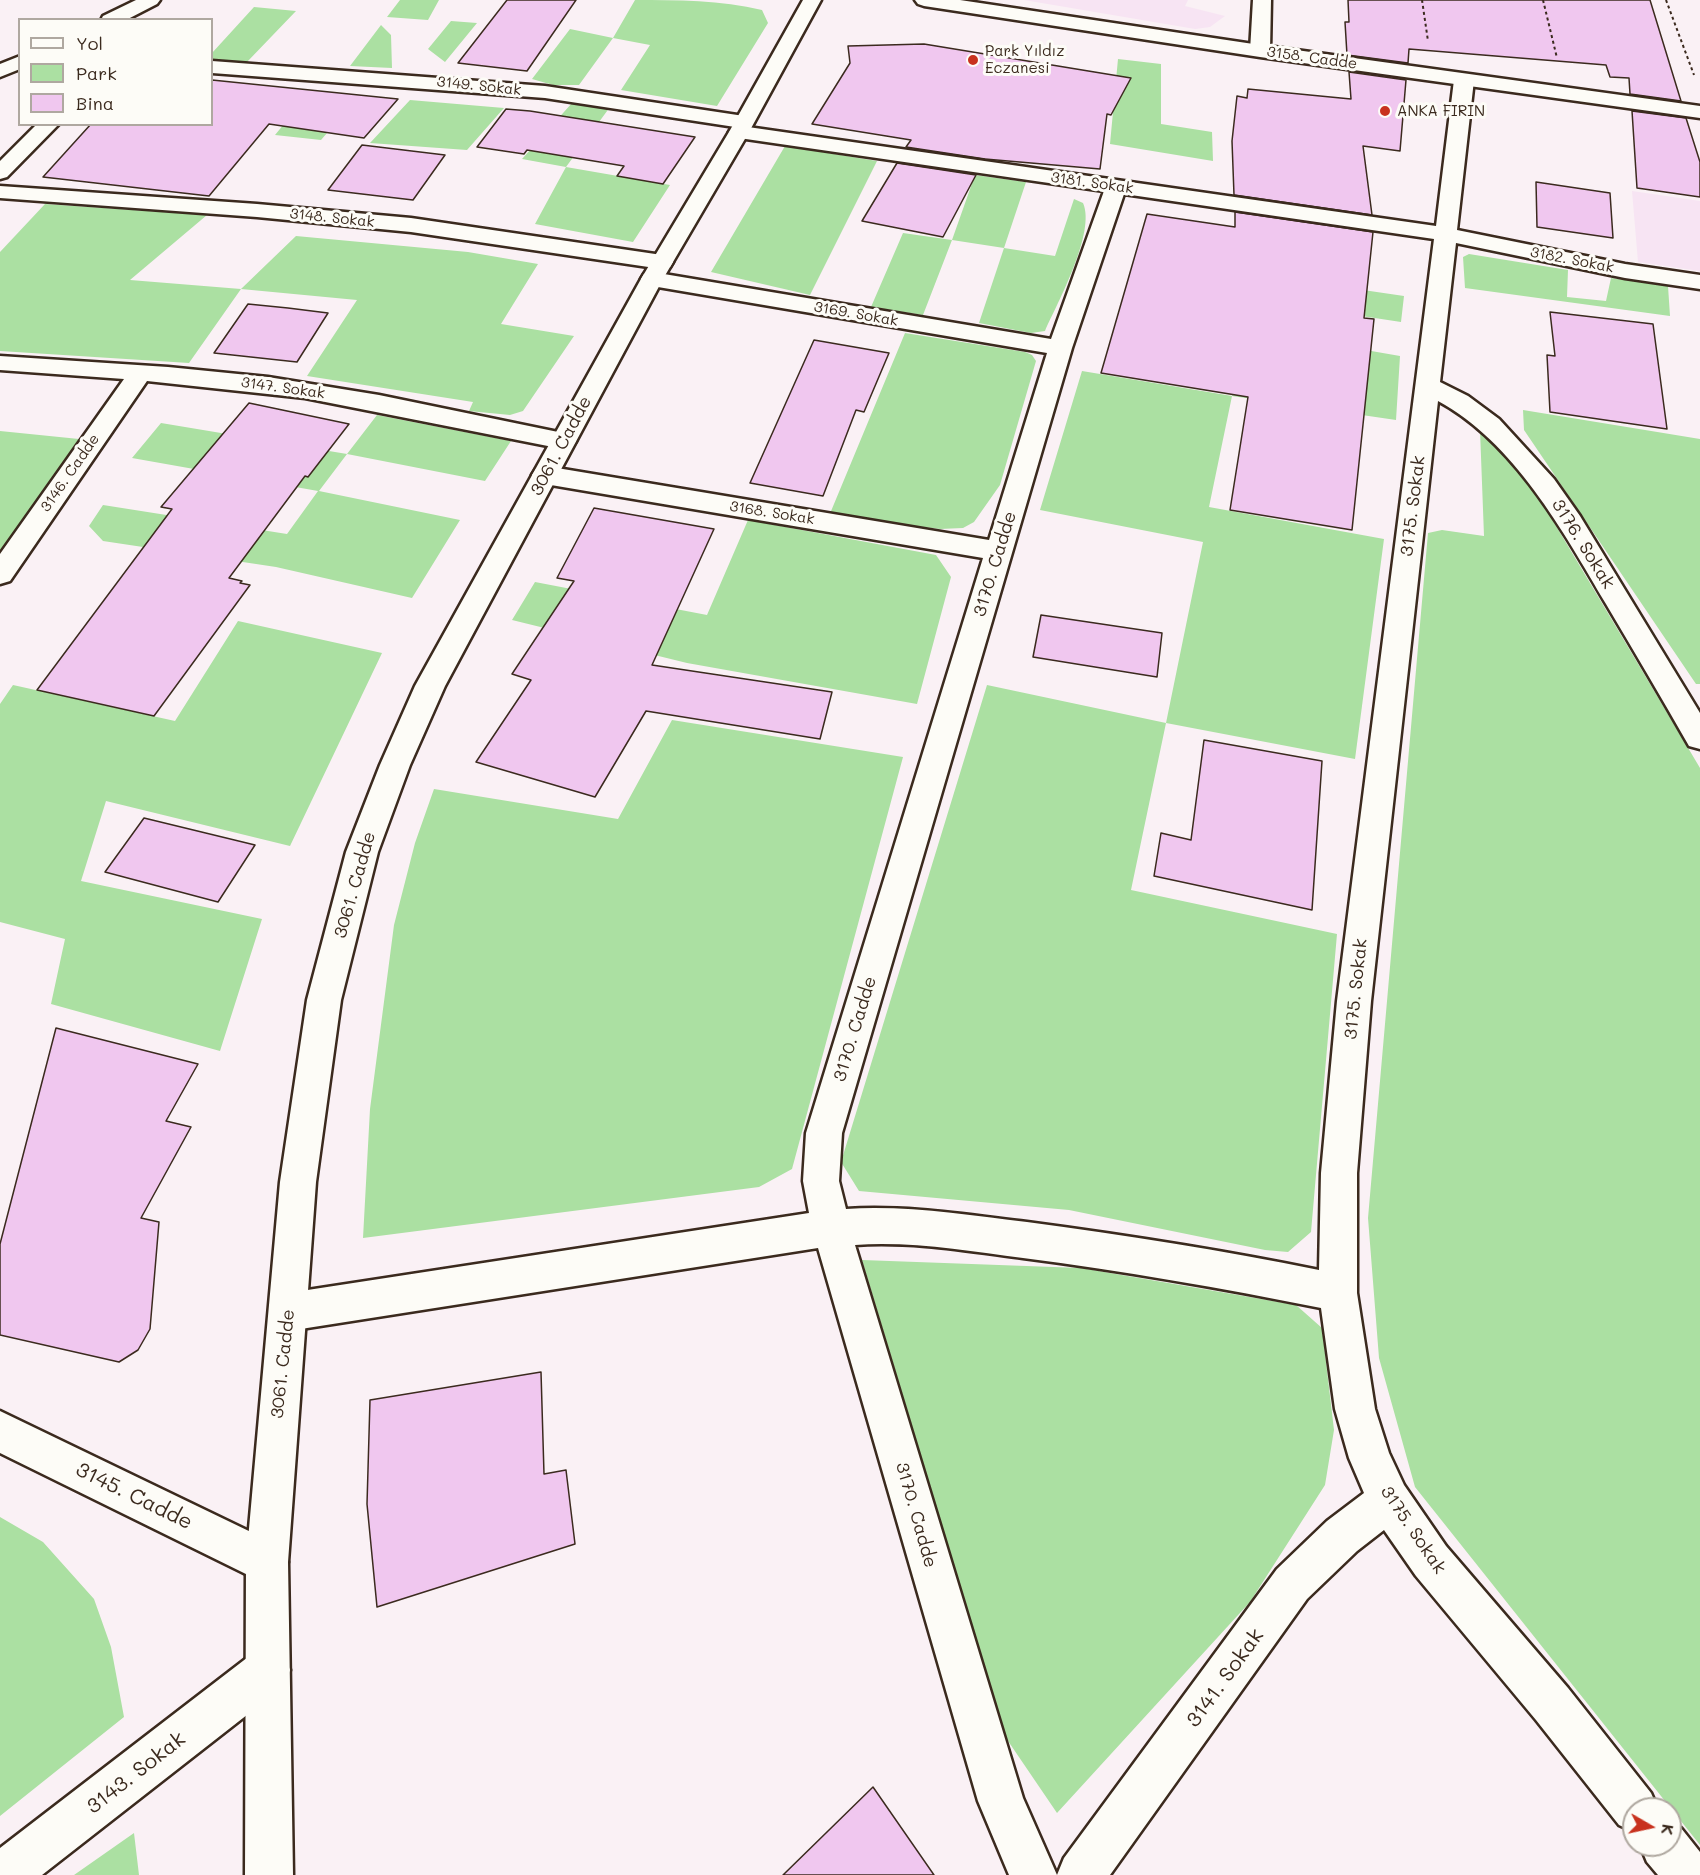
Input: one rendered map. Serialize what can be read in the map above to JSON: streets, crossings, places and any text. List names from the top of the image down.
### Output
{
  "streets": {
    "street": [
      "3158. Cadde",
      "3149. Sokak",
      "3181. Sokak",
      "3148. Sokak",
      "3182. Sokak",
      "3169. Sokak",
      "3147. Sokak",
      "3061. Cadde",
      "3146. Cadde",
      "3175. Sokak",
      "3168. Sokak",
      "3176. Sokak",
      "3170. Cadde",
      "3145. Cadde",
      "3141. Sokak",
      "3143. Sokak"
    ]
  },
  "crossings": [
    ["3158. Cadde", "3175. Sokak"],
    ["3149. Sokak", "3181. Sokak"],
    ["3149. Sokak", "3061. Cadde"],
    ["3181. Sokak", "3182. Sokak"],
    ["3181. Sokak", "3061. Cadde"],
    ["3181. Sokak", "3175. Sokak"],
    ["3181. Sokak", "3170. Cadde"],
    ["3148. Sokak", "3169. Sokak"],
    ["3148. Sokak", "3061. Cadde"],
    ["3182. Sokak", "3175. Sokak"],
    ["3169. Sokak", "3061. Cadde"],
    ["3169. Sokak", "3170. Cadde"],
    ["3147. Sokak", "3061. Cadde"],
    ["3147. Sokak", "3146. Cadde"],
    ["3061. Cadde", "3168. Sokak"],
    ["3061. Cadde", "3145. Cadde"],
    ["3061. Cadde", "3143. Sokak"],
    ["3175. Sokak", "3176. Sokak"],
    ["3175. Sokak", "3141. Sokak"],
    ["3168. Sokak", "3170. Cadde"]
  ],
  "places": ["Park Yıldız Eczanesi", "ANKA FIRIN"],
  "legend": ["Yol", "Park", "Bina"],
  "north": "right"
}
